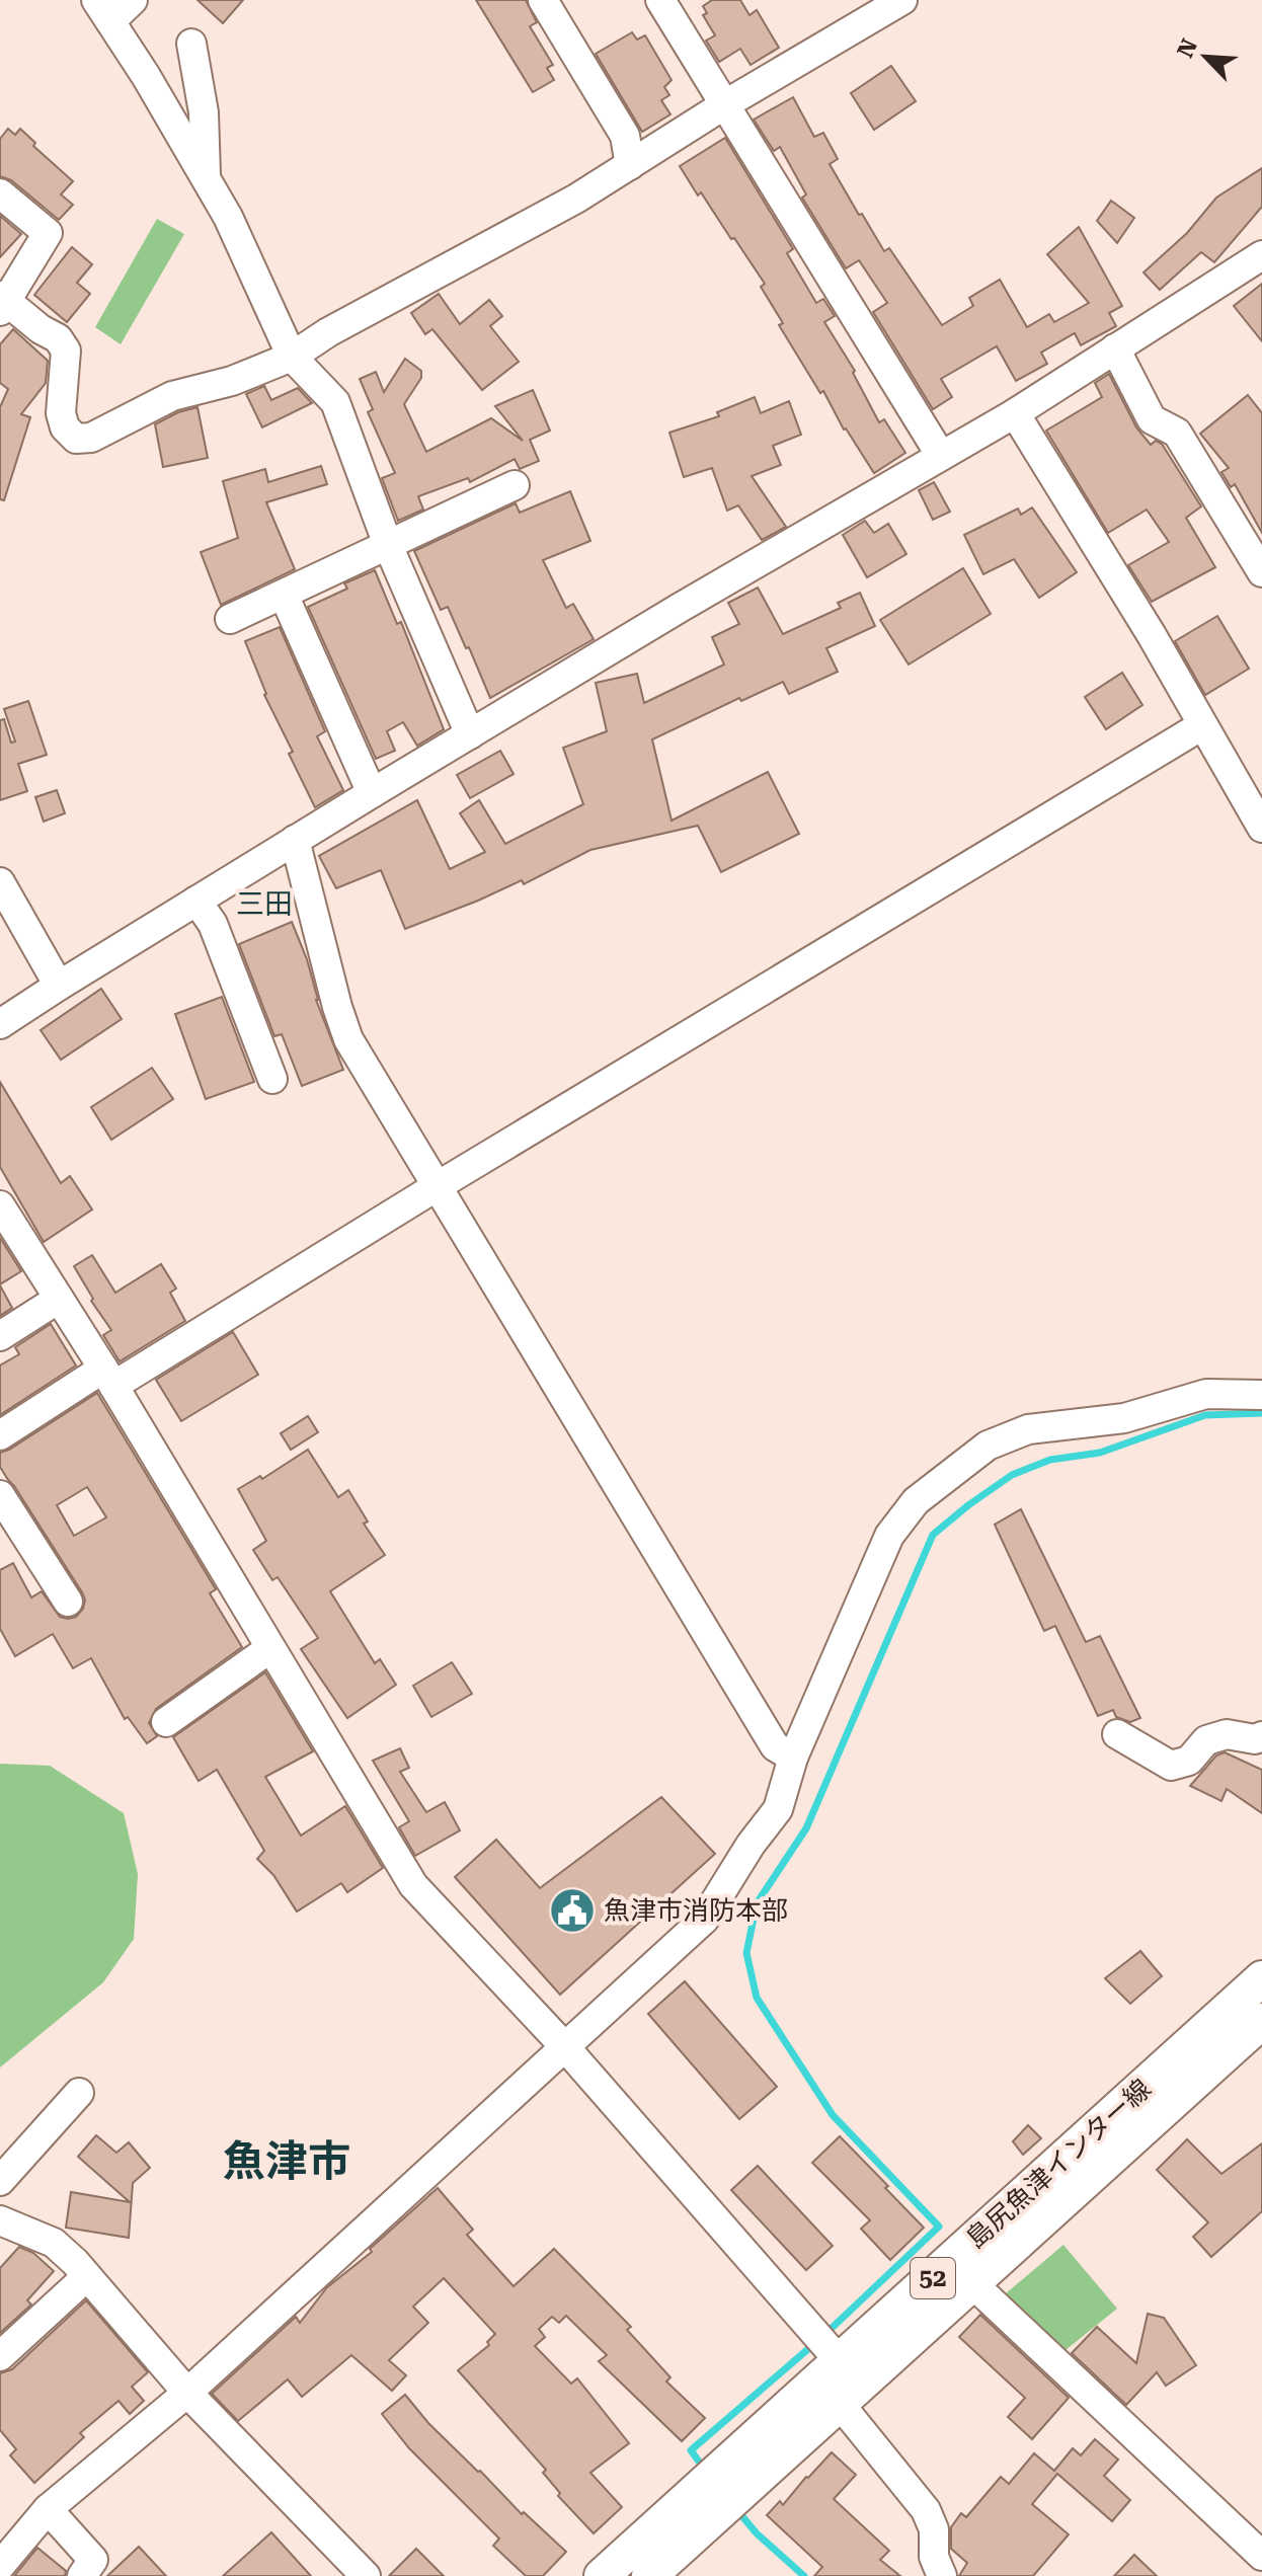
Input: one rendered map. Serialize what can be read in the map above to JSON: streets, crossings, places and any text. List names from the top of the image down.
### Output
{
  "streets": {
    "main road": ["島尻魚津インター線", "52"]
  },
  "districts": ["三田", "魚津市"],
  "places": {
    "public building": ["魚津市消防本部"]
  },
  "north": "top left"
}
